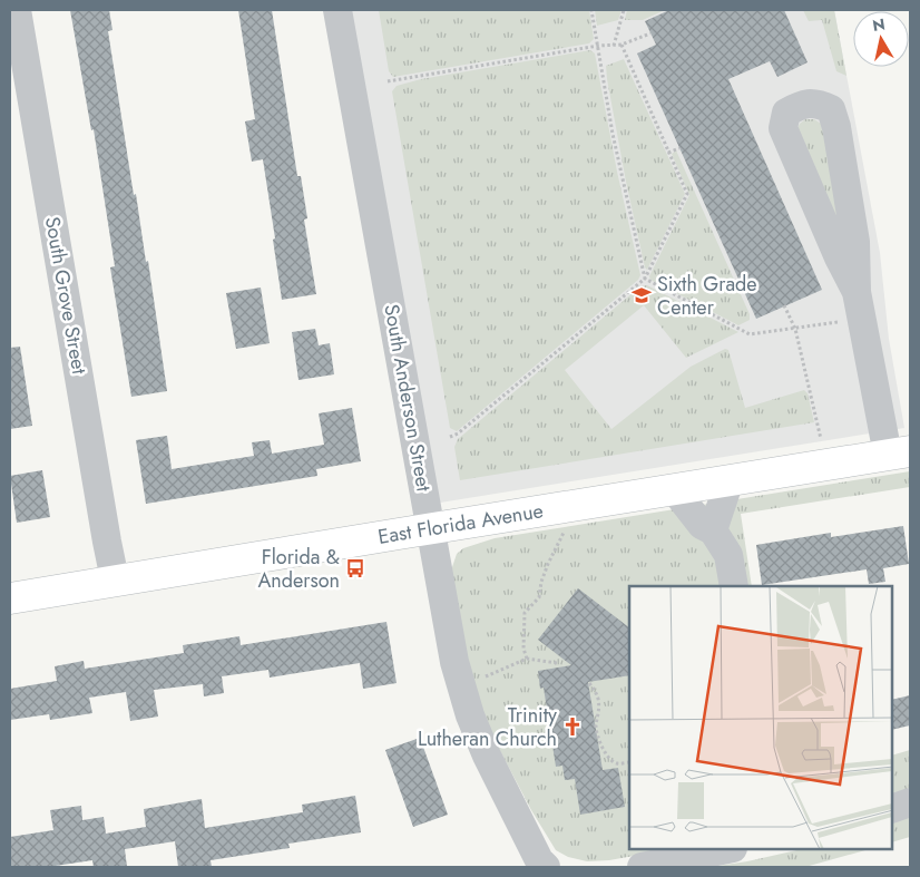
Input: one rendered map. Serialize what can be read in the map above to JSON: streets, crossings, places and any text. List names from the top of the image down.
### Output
{
  "streets": {
    "main road": ["East Florida Avenue"],
    "street": ["South Grove Street", "South Anderson Street"]
  },
  "crossings": [
    ["South Grove Street", "East Florida Avenue"],
    ["South Anderson Street", "East Florida Avenue"]
  ],
  "places": {
    "school or university": ["Sixth Grade Center"],
    "bus stop": ["Florida & Anderson"],
    "church": ["Trinity Lutheran Church"]
  },
  "north": "top"
}
